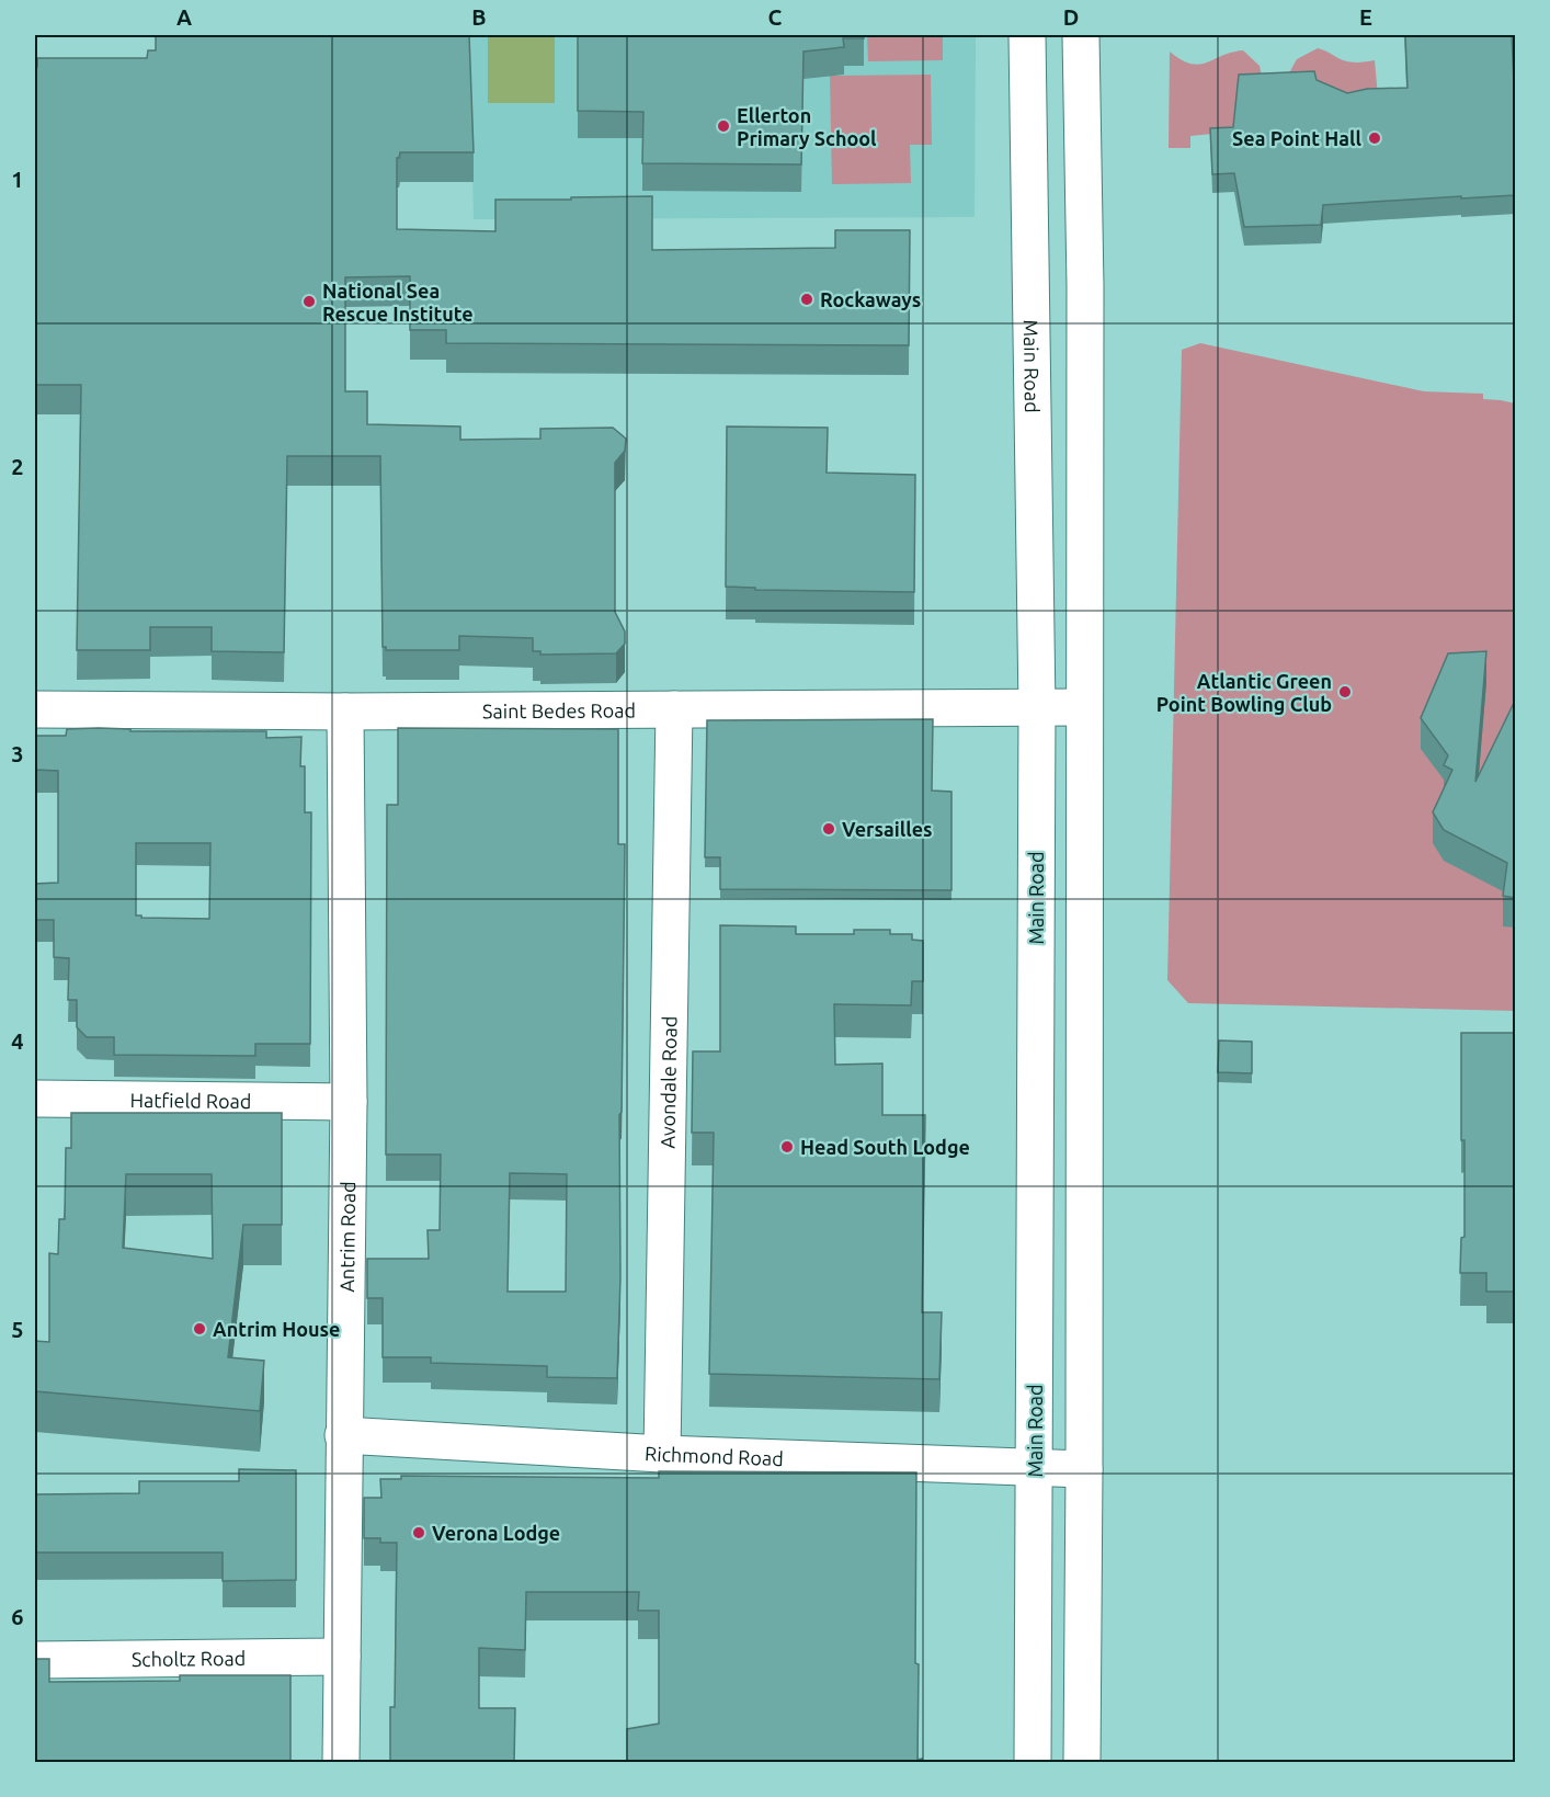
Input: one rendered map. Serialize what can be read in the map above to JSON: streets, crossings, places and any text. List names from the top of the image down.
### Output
{
  "streets": {
    "street": [
      "Main Road",
      "Saint Bedes Road",
      "Avondale Road",
      "Hatfield Road",
      "Antrim Road",
      "Richmond Road",
      "Scholtz Road"
    ]
  },
  "crossings": [
    ["Main Road", "Saint Bedes Road"],
    ["Main Road", "Richmond Road"],
    ["Saint Bedes Road", "Avondale Road"],
    ["Saint Bedes Road", "Antrim Road"],
    ["Avondale Road", "Richmond Road"],
    ["Hatfield Road", "Antrim Road"],
    ["Antrim Road", "Richmond Road"],
    ["Antrim Road", "Scholtz Road"]
  ],
  "places": [
    "Ellerton Primary School",
    "Sea Point Hall",
    "Rockaways",
    "National Sea Rescue Institute",
    "Atlantic Green Point Bowling Club",
    "Versailles",
    "Head South Lodge",
    "Antrim House",
    "Verona Lodge"
  ],
  "grid": {
    "columns": [
      "A",
      "B",
      "C",
      "D",
      "E"
    ],
    "rows": [
      "1",
      "2",
      "3",
      "4",
      "5",
      "6"
    ]
  }
}
